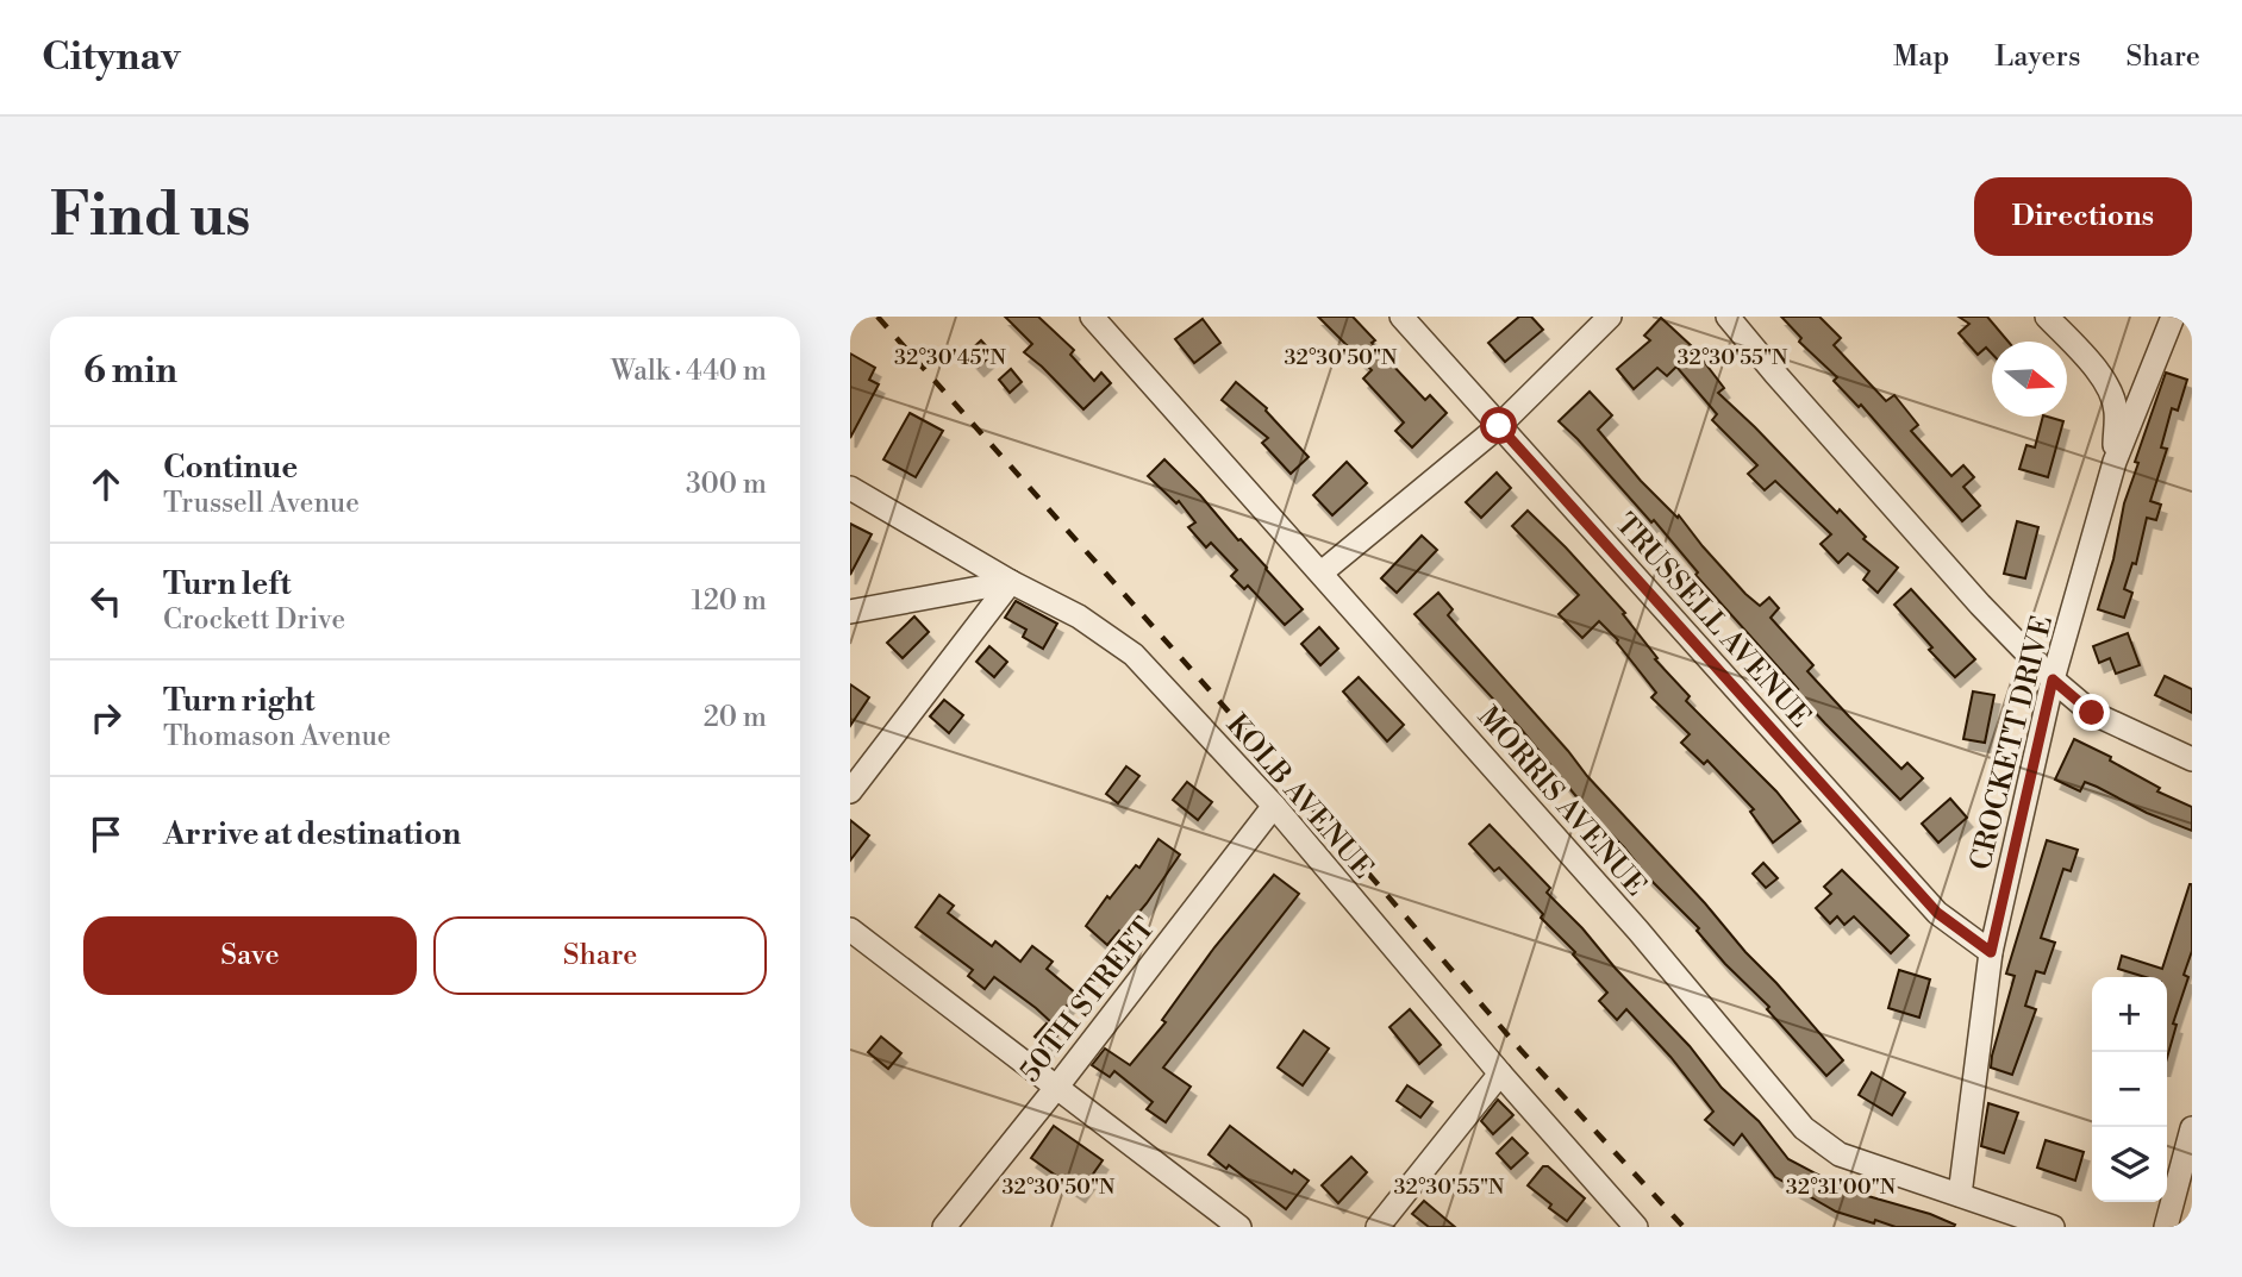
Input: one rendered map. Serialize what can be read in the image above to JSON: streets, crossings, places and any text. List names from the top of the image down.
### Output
{
  "streets": {
    "street": [
      "TRUSSELL AVENUE",
      "CROCKETT DRIVE",
      "KOLB AVENUE",
      "MORRIS AVENUE",
      "50TH STREET"
    ]
  },
  "crossings": [
    ["TRUSSELL AVENUE", "CROCKETT DRIVE"],
    ["CROCKETT DRIVE", "MORRIS AVENUE"],
    ["KOLB AVENUE", "50TH STREET"]
  ],
  "north": "right",
  "page": {
    "header": "Citynav",
    "nav": ["Map", "Layers", "Share"],
    "buttons": [
      "Directions",
      ["Save", "Share"]
    ],
    "title": "Find us",
    "heading": ["6 min", "Walk · 440 m"],
    "list": [
      ["Continue", "Trussell Avenue", "300 m"],
      ["Turn left", "Crockett Drive", "120 m"],
      ["Turn right", "Thomason Avenue", "20 m"],
      "Arrive at destination"
    ],
    "map_buttons": ["+", "−"]
  },
  "coordinates": [
    "32°30'45\"N",
    "32°30'50\"N",
    "32°30'55\"N",
    "32°31'00\"N"
  ]
}
